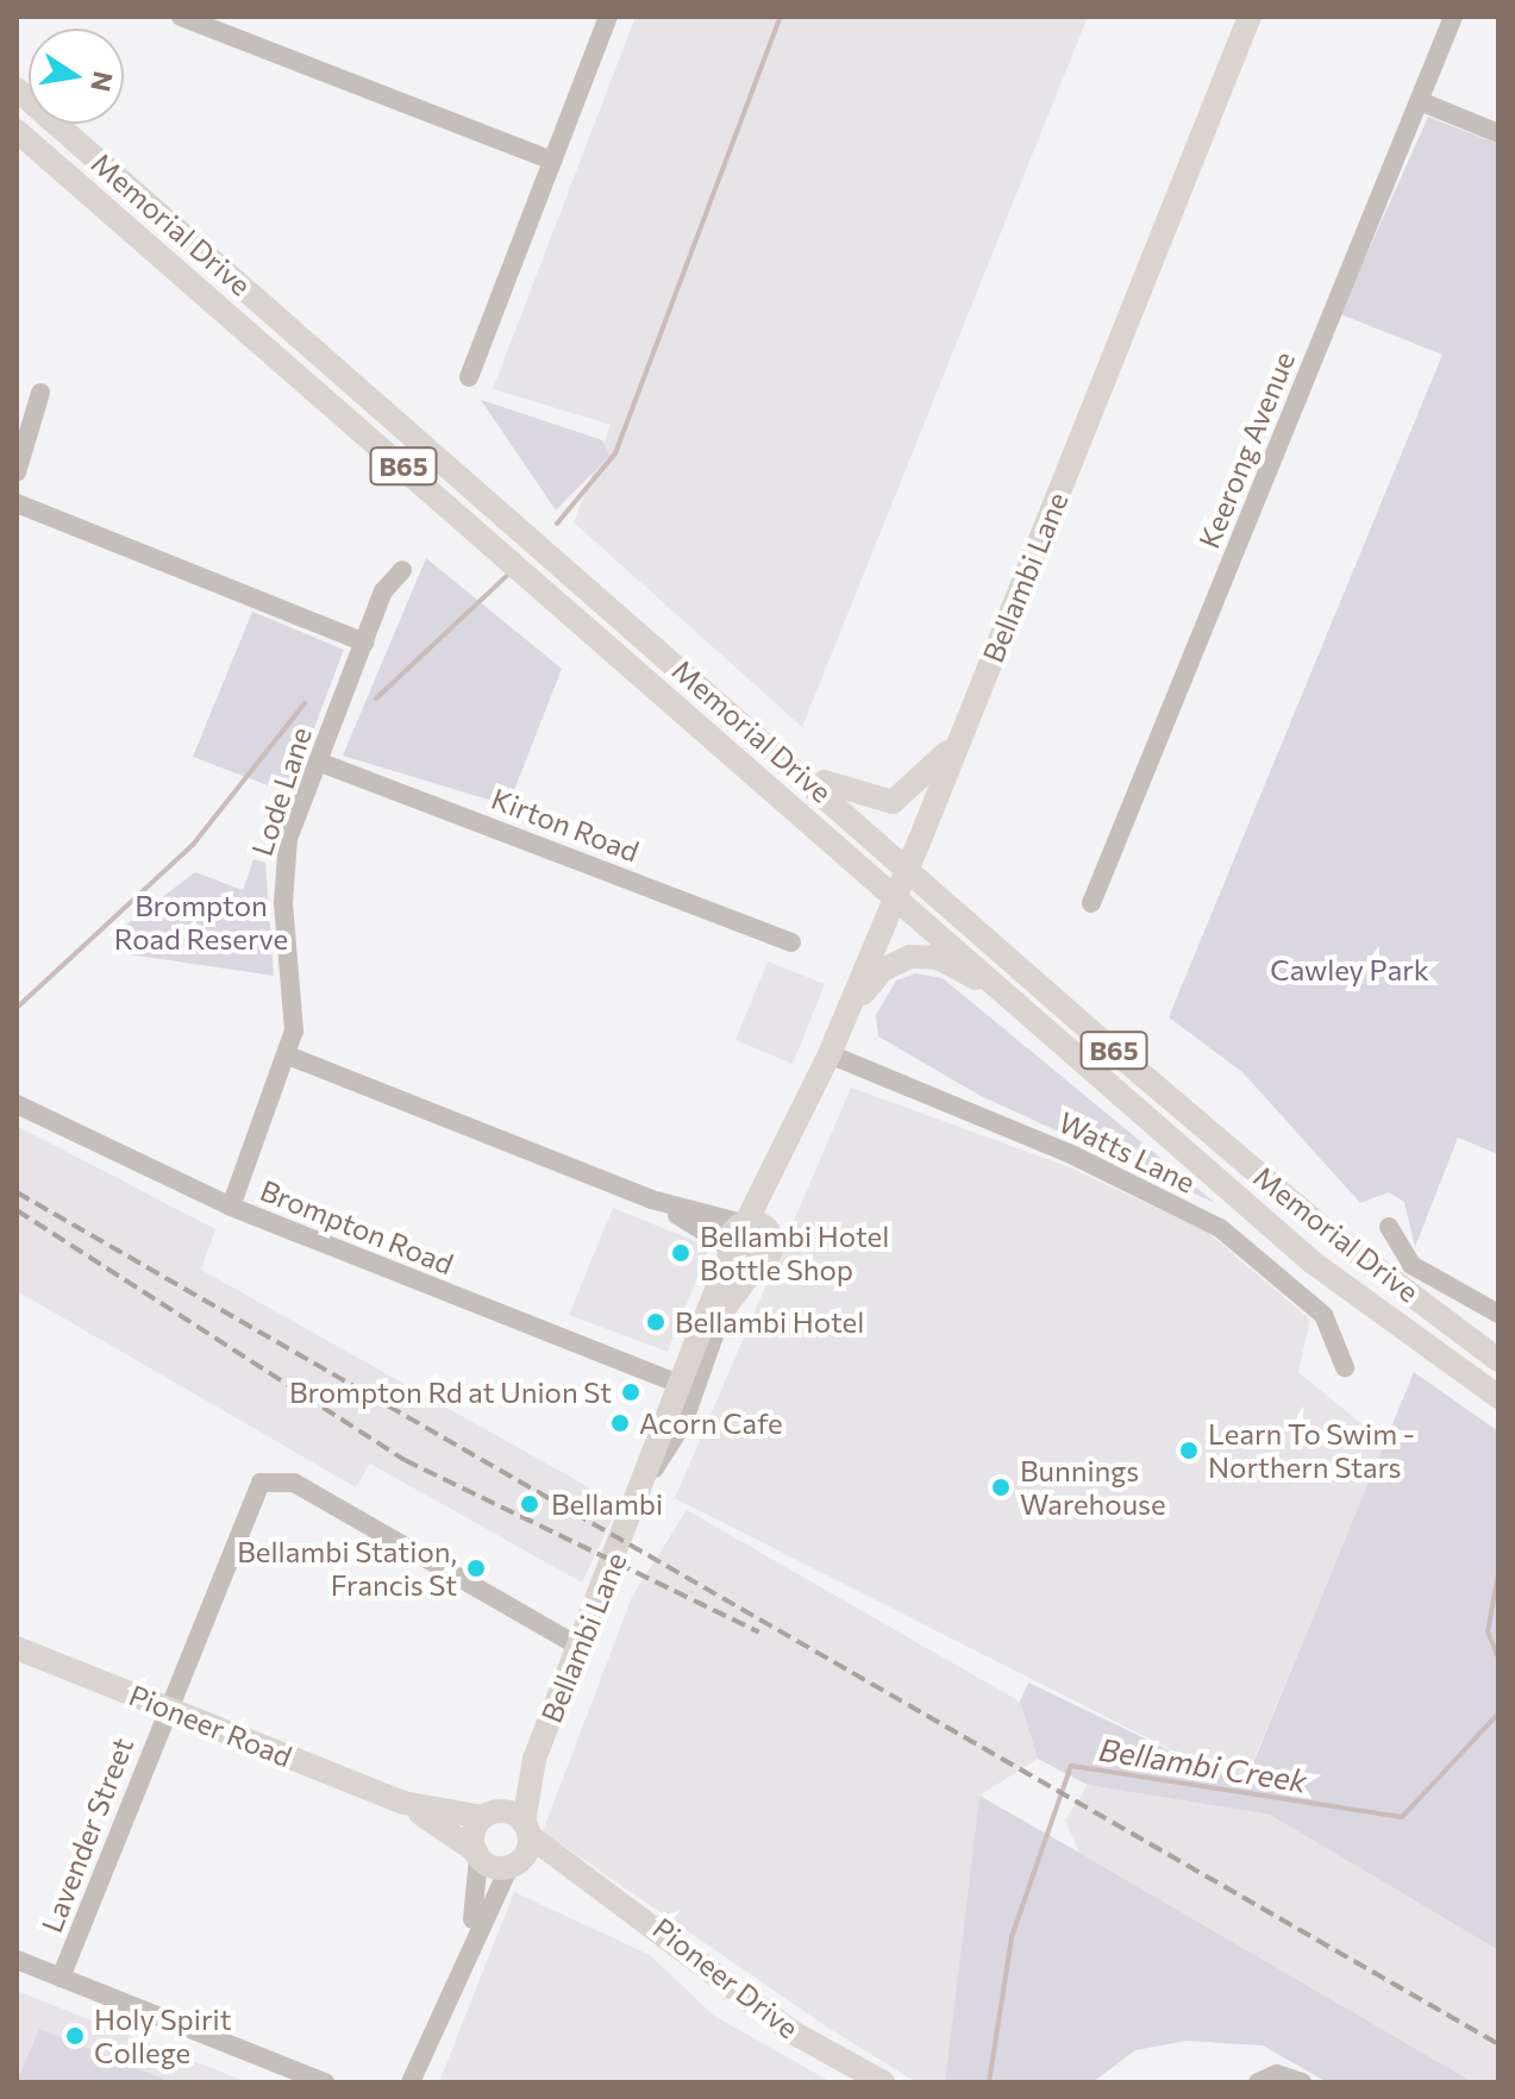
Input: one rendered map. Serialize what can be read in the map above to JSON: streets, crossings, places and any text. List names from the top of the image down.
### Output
{
  "streets": {
    "main road": [
      "Memorial Drive",
      "B65",
      "Bellambi Lane",
      "Pioneer Road",
      "Pioneer Drive"
    ],
    "street": [
      "Keerong Avenue",
      "Lode Lane",
      "Kirton Road",
      "Watts Lane",
      "Brompton Road",
      "Lavender Street"
    ]
  },
  "crossings": [
    ["Memorial Drive", "Bellambi Lane"],
    ["Bellambi Lane", "Watts Lane"],
    ["Bellambi Lane", "Brompton Road"],
    ["Bellambi Lane", "Pioneer Road"],
    ["Bellambi Lane", "Lavender Street"],
    ["Bellambi Lane", "Pioneer Drive"],
    ["Lode Lane", "Kirton Road"],
    ["Lode Lane", "Brompton Road"],
    ["Pioneer Road", "Lavender Street"],
    ["Pioneer Road", "Pioneer Drive"]
  ],
  "water": ["Bellambi Creek"],
  "parks": ["Brompton Road Reserve", "Cawley Park"],
  "places": [
    "Bellambi Hotel Bottle Shop",
    "Bellambi Hotel",
    "Brompton Rd at Union St",
    "Acorn Cafe",
    "Learn To Swim - Northern Stars",
    "Bunnings Warehouse",
    "Bellambi",
    "Bellambi Station, Francis St",
    "Holy Spirit College"
  ],
  "north": "right"
}
